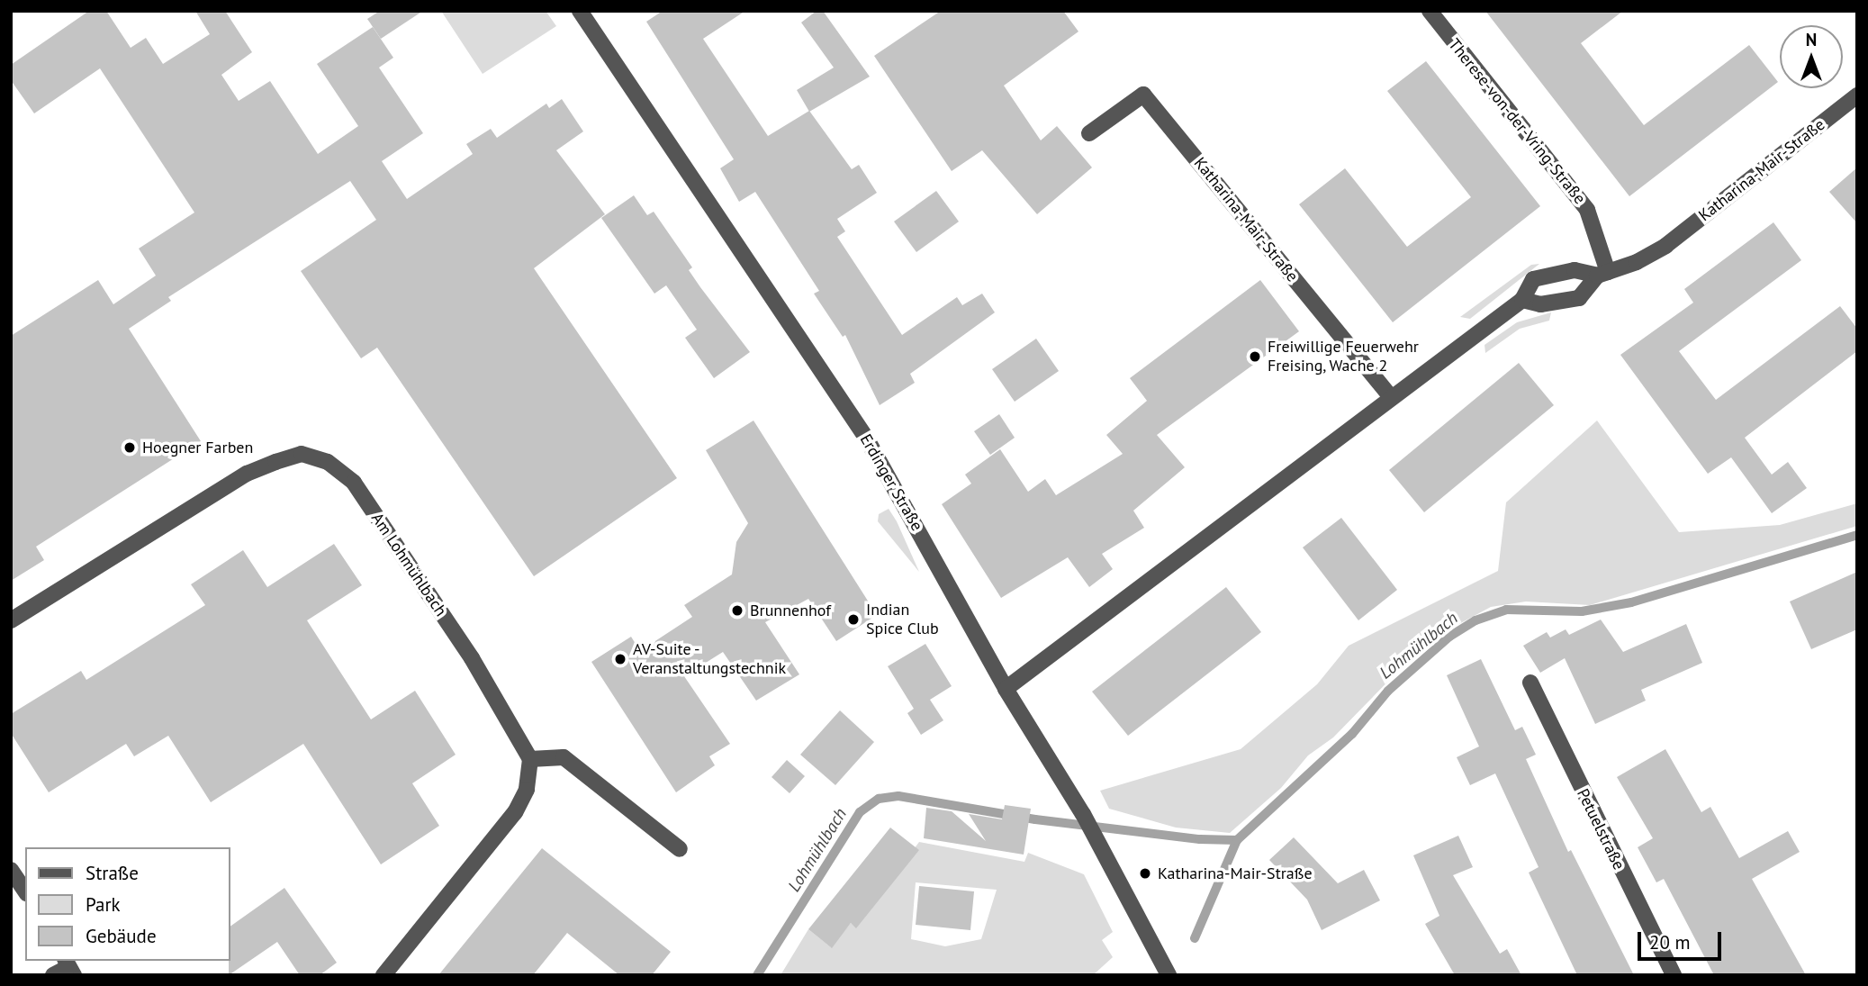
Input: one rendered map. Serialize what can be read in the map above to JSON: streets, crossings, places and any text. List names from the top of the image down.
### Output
{
  "streets": {
    "street": [
      "Therese-von-der-Vring-Straße",
      "Katharina-Mair-Straße",
      "Erdinger Straße",
      "Am Lohmühlbach",
      "Petuelstraße"
    ]
  },
  "crossings": [
    ["Therese-von-der-Vring-Straße", "Katharina-Mair-Straße"]
  ],
  "water": ["Lohmühlbach"],
  "places": [
    "Freiwillige Feuerwehr Freising, Wache 2",
    "Hoegner Farben",
    "Brunnenhof",
    "Indian Spice Club",
    "AV-Suite - Veranstaltungstechnik",
    "Katharina-Mair-Straße"
  ],
  "legend": ["Straße", "Park", "Gebäude"],
  "scale_bar": "20 m",
  "north": "top"
}
